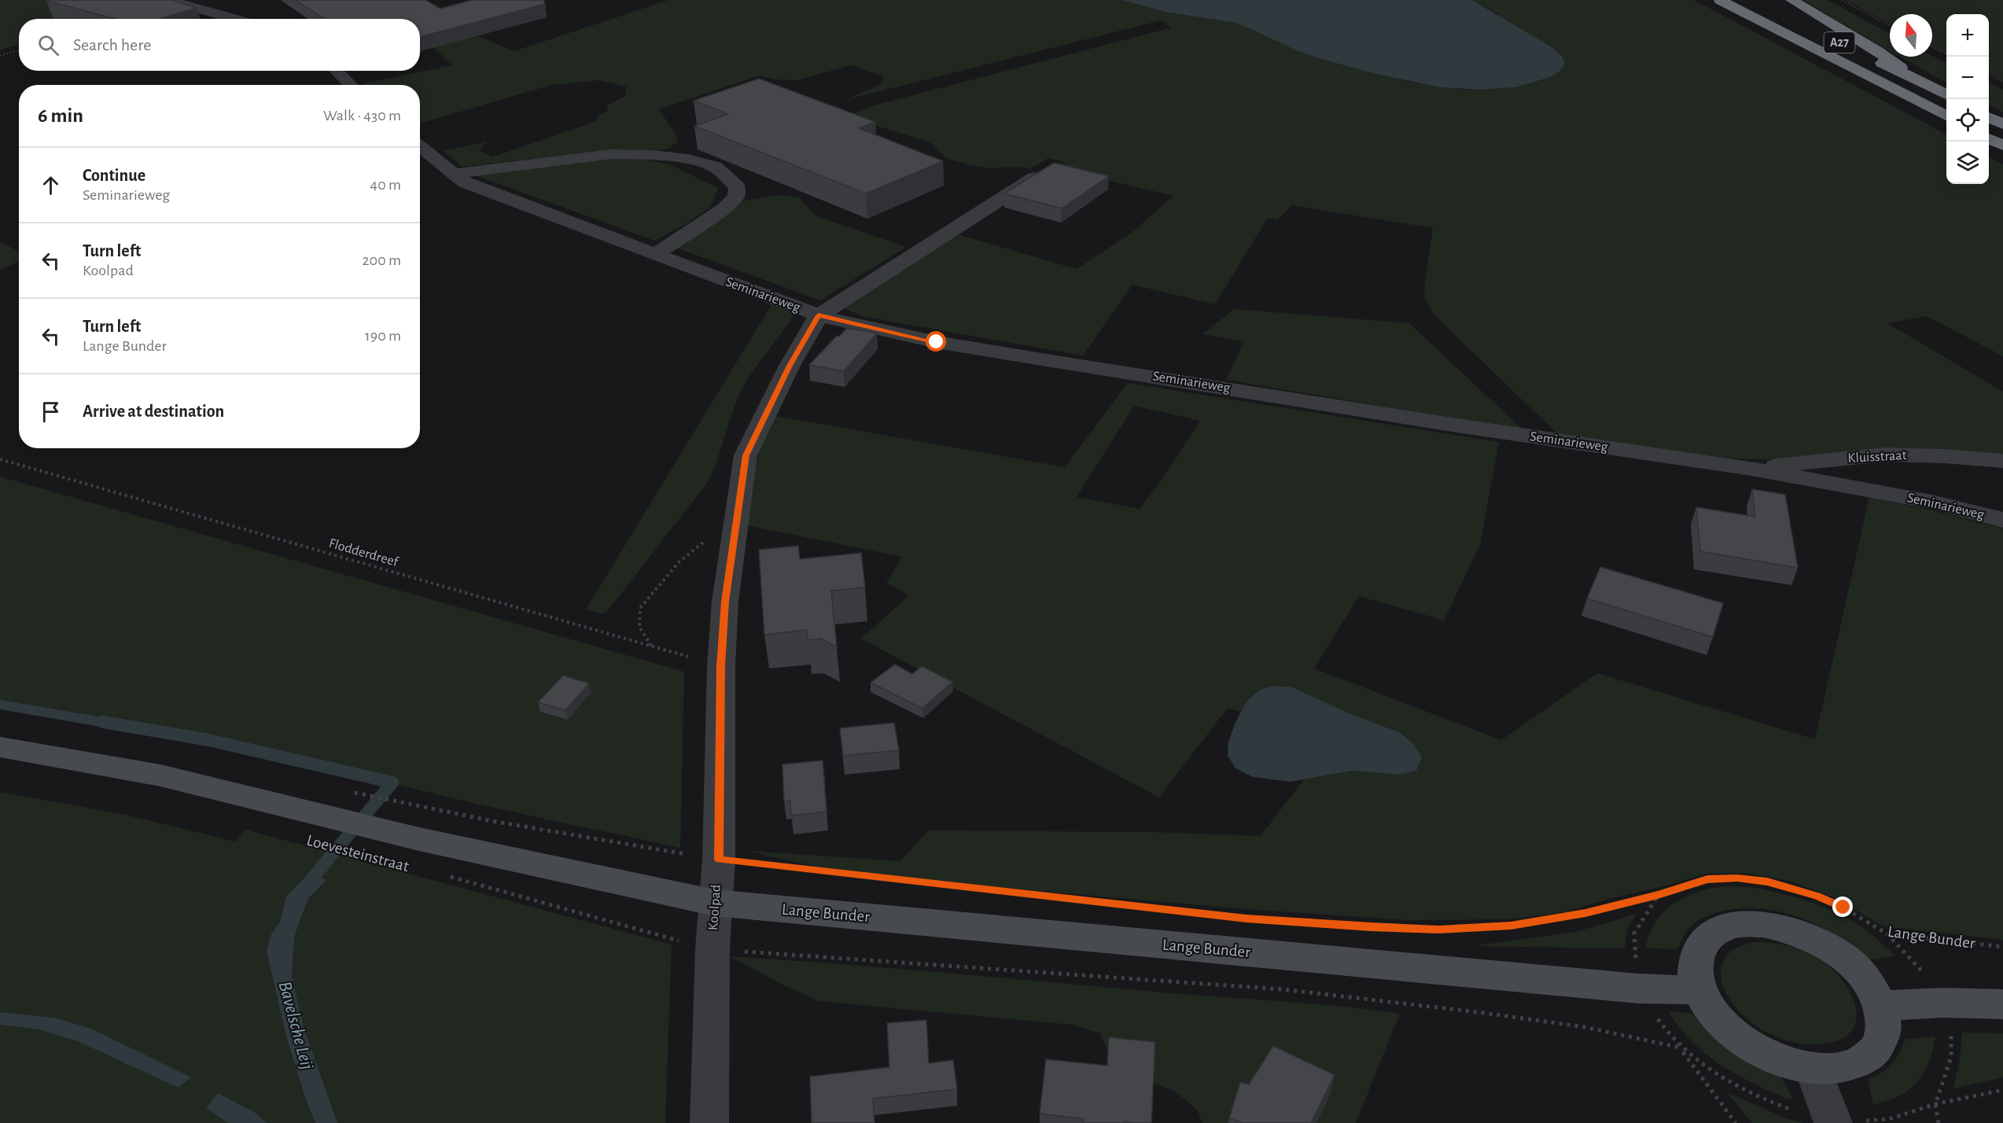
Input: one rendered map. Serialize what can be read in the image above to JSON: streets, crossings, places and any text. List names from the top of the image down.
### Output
{
  "streets": {
    "highway": ["A27"],
    "street": [
      "Seminarieweg",
      "Kluisstraat",
      "Loevesteinstraat",
      "Koolpad",
      "Lange Bunder"
    ],
    "path": ["Flodderdreef"]
  },
  "crossings": [
    ["Seminarieweg", "Kluisstraat"],
    ["Seminarieweg", "Koolpad"],
    ["Flodderdreef", "Koolpad"],
    ["Loevesteinstraat", "Koolpad"],
    ["Loevesteinstraat", "Lange Bunder"],
    ["Koolpad", "Lange Bunder"]
  ],
  "water": ["Bavelsche Leij"],
  "north": "top",
  "page": {
    "map_buttons": ["+", "−"],
    "search": "Search here",
    "heading": ["6 min", "Walk · 430 m"],
    "list": [
      ["Continue", "Seminarieweg", "40 m"],
      ["Turn left", "Koolpad", "200 m"],
      ["Turn left", "Lange Bunder", "190 m"],
      "Arrive at destination"
    ]
  }
}
